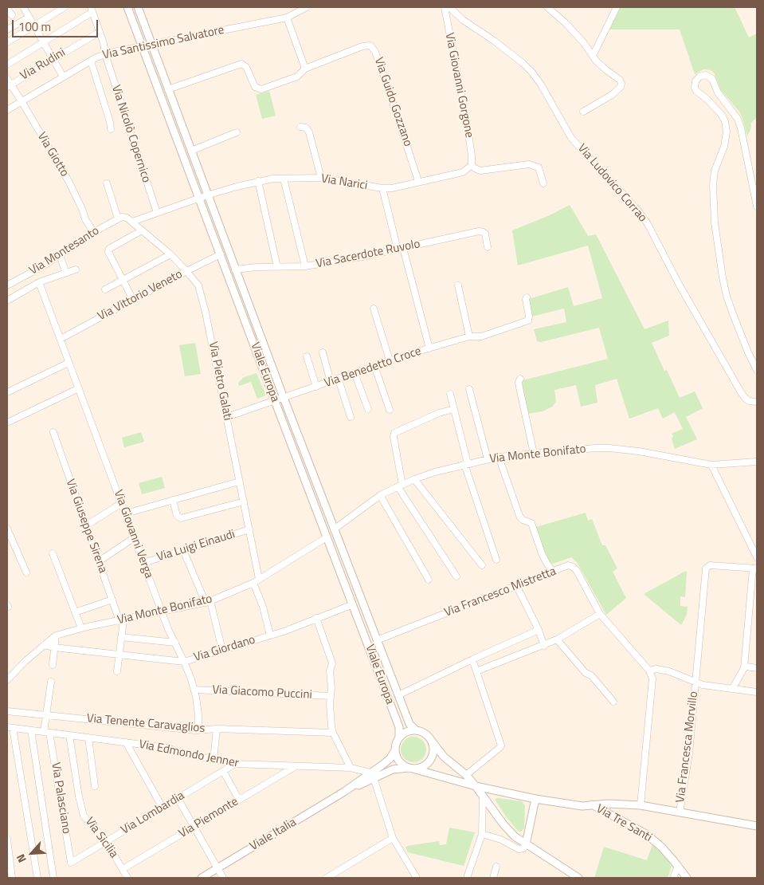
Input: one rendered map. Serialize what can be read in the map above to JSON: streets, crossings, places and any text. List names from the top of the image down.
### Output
{
  "streets": {
    "street": [
      "Via Santissimo Salvatore",
      "Via Rudini",
      "Via Giovanni Gorgone",
      "Via Guido Gozzano",
      "Via Nicolò Copernico",
      "Via Giotto",
      "Via Narici",
      "Via Ludovico Corrao",
      "Via Montesanto",
      "Via Sacerdote Ruvolo",
      "Via Vittorio Veneto",
      "Via Benedetto Croce",
      "Viale Europa",
      "Via Pietro Galati",
      "Via Monte Bonifato",
      "Via Giuseppe Sirena",
      "Via Giovanni Verga",
      "Via Luigi Einaudi",
      "Via Francesco Mistretta",
      "Via Giordano",
      "Via Giacomo Puccini",
      "Via Tenente Caravaglios",
      "Via Francesca Morvillo",
      "Via Edmondo Jenner",
      "Via Palasciano",
      "Via Lombardia",
      "Via Piemonte",
      "Via Tre Santi",
      "Viale Italia",
      "Via Sicilia"
    ]
  },
  "crossings": [
    ["Via Santissimo Salvatore", "Via Nicolò Copernico"],
    ["Via Santissimo Salvatore", "Via Giotto"],
    ["Via Santissimo Salvatore", "Viale Europa"],
    ["Via Rudini", "Via Nicolò Copernico"],
    ["Via Rudini", "Via Giotto"],
    ["Via Giovanni Gorgone", "Via Narici"],
    ["Via Guido Gozzano", "Via Narici"],
    ["Via Nicolò Copernico", "Via Narici"],
    ["Via Giotto", "Via Montesanto"],
    ["Via Narici", "Viale Europa"],
    ["Via Narici", "Via Pietro Galati"],
    ["Via Montesanto", "Via Pietro Galati"],
    ["Via Sacerdote Ruvolo", "Viale Europa"],
    ["Via Vittorio Veneto", "Viale Europa"],
    ["Via Vittorio Veneto", "Via Pietro Galati"],
    ["Via Vittorio Veneto", "Via Giovanni Verga"],
    ["Via Benedetto Croce", "Viale Europa"],
    ["Via Benedetto Croce", "Via Pietro Galati"],
    ["Viale Europa", "Via Monte Bonifato"],
    ["Viale Europa", "Via Francesco Mistretta"],
    ["Viale Europa", "Via Giordano"],
    ["Viale Europa", "Viale Italia"],
    ["Via Pietro Galati", "Via Monte Bonifato"],
    ["Via Pietro Galati", "Via Luigi Einaudi"],
    ["Via Monte Bonifato", "Via Giuseppe Sirena"],
    ["Via Monte Bonifato", "Via Giovanni Verga"],
    ["Via Monte Bonifato", "Via Giordano"],
    ["Via Giovanni Verga", "Via Luigi Einaudi"],
    ["Via Giovanni Verga", "Via Giordano"],
    ["Via Giovanni Verga", "Via Giacomo Puccini"],
    ["Via Giovanni Verga", "Via Tenente Caravaglios"],
    ["Via Tenente Caravaglios", "Via Palasciano"],
    ["Via Edmondo Jenner", "Via Palasciano"],
    ["Via Edmondo Jenner", "Via Lombardia"],
    ["Via Edmondo Jenner", "Via Piemonte"],
    ["Via Edmondo Jenner", "Viale Italia"],
    ["Via Edmondo Jenner", "Via Sicilia"],
    ["Via Palasciano", "Via Lombardia"],
    ["Via Lombardia", "Via Sicilia"],
    ["Via Piemonte", "Via Sicilia"]
  ],
  "scale_bar": "100 m",
  "north": "bottom left"
}
